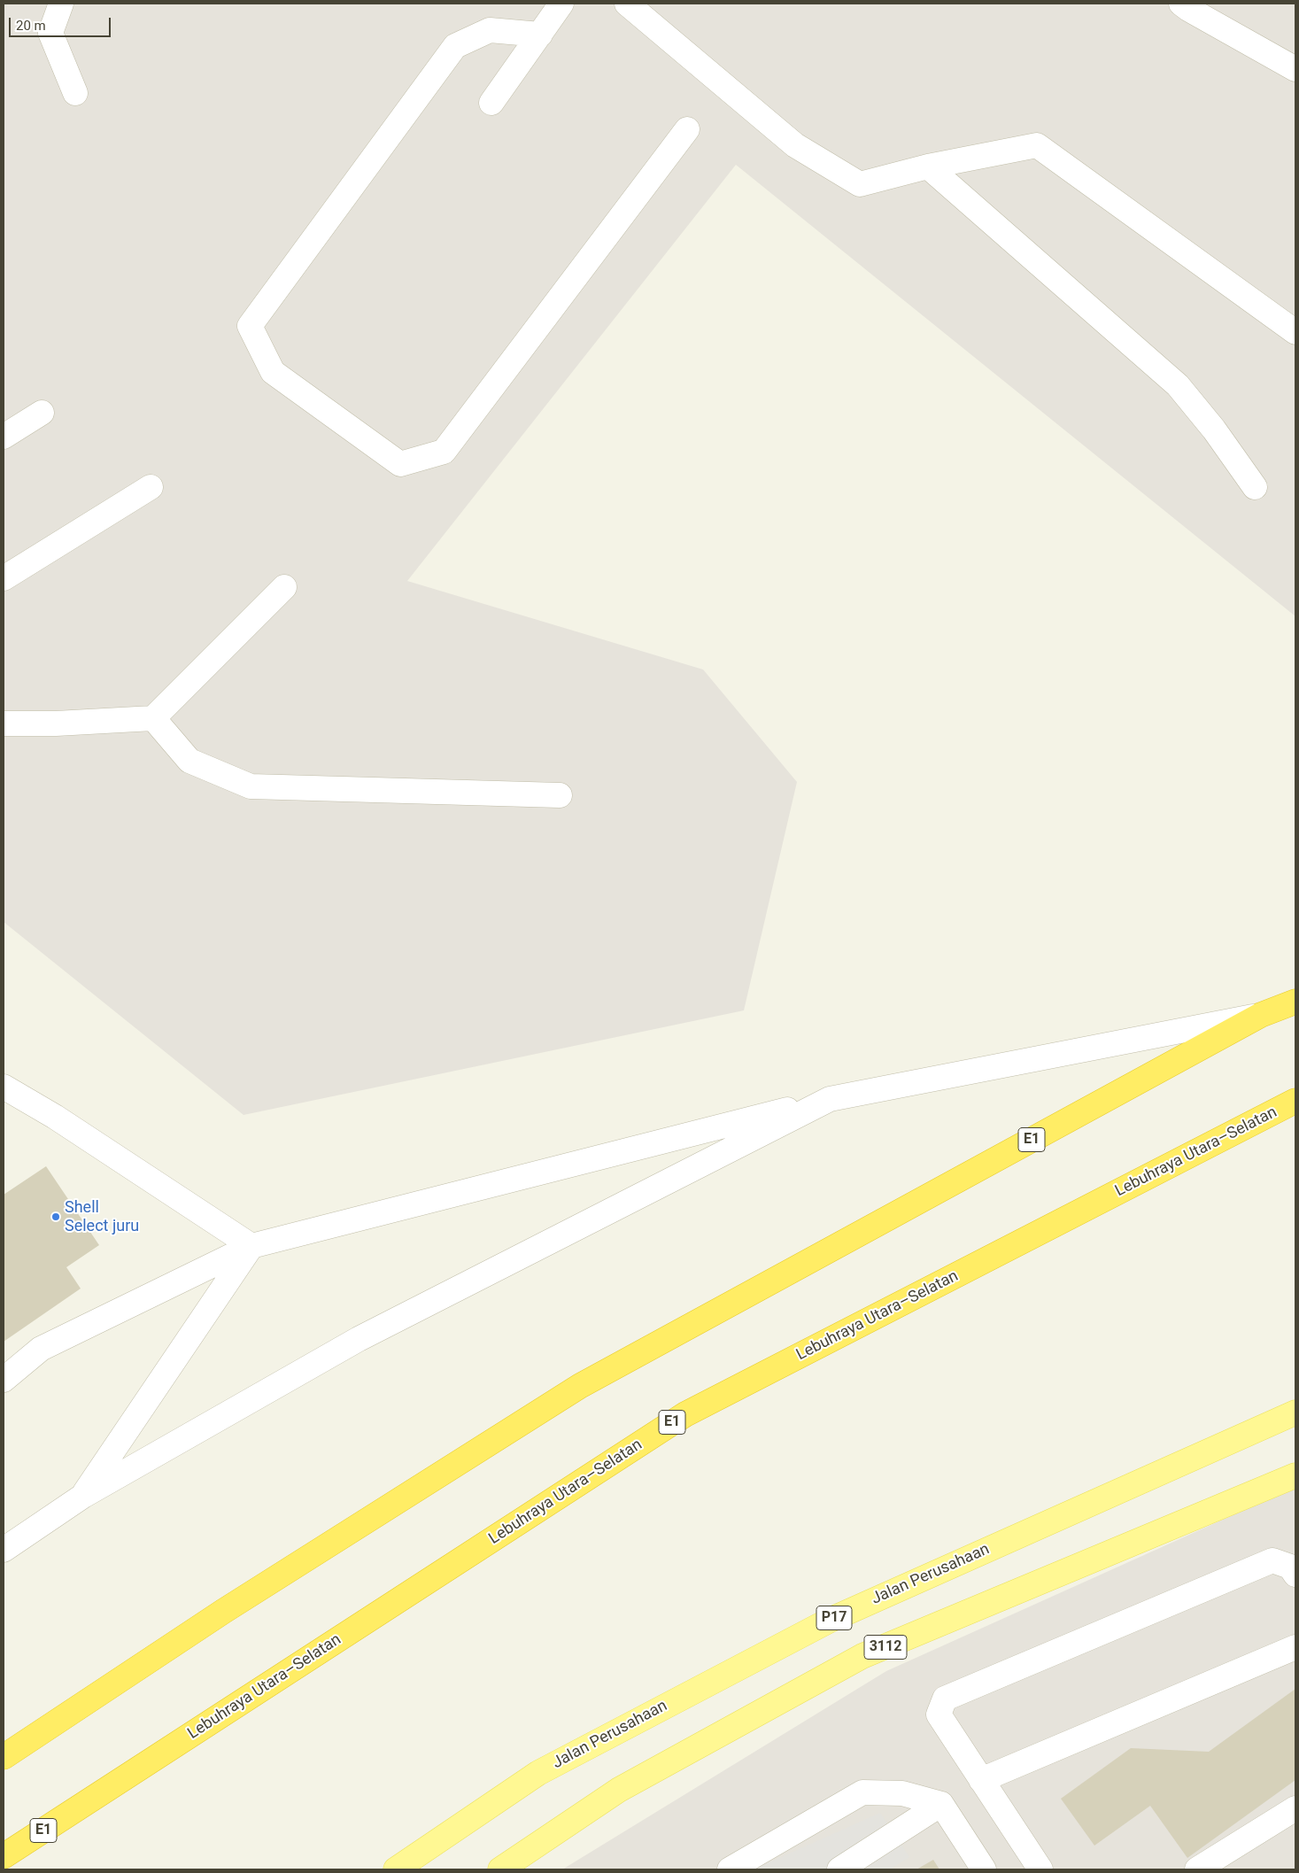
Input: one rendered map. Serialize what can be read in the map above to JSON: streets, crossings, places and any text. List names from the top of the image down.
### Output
{
  "streets": {
    "highway": ["E1", "Lebuhraya Utara–Selatan"],
    "main road": ["Jalan Perusahaan", "P17", "3112"]
  },
  "places": ["Shell Select juru"],
  "scale_bar": "20 m"
}
